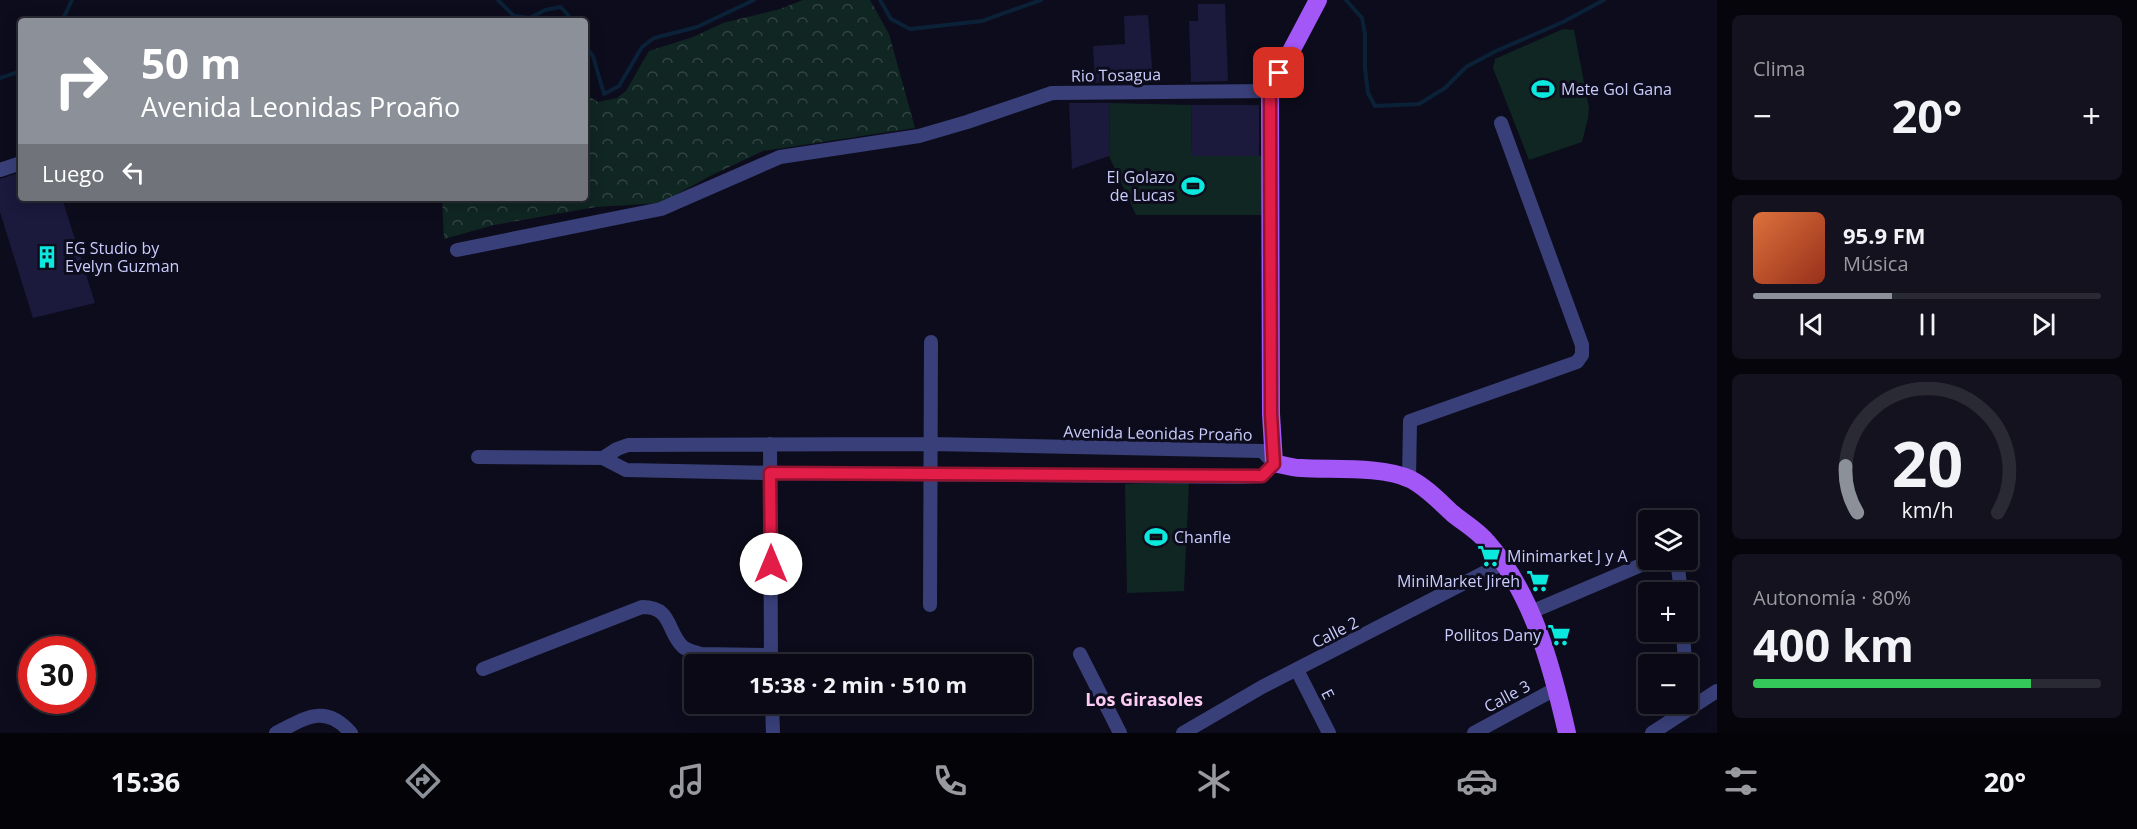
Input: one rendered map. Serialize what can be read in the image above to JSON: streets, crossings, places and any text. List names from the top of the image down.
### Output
{
  "streets": {
    "street": [
      "Rio Tosagua",
      "Avenida Leonidas Proaño",
      "Calle 2",
      "E",
      "Calle 3"
    ]
  },
  "crossings": [
    ["Calle 2", "E"]
  ],
  "districts": ["Los Girasoles"],
  "places": {
    "sports": ["Mete Gol Gana", "El Golazo de Lucas", "Chanfle"],
    "building": ["EG Studio by Evelyn Guzman"],
    "supermarket": ["Minimarket J y A", "MiniMarket Jireh", "Pollitos Dany"]
  },
  "page": {
    "tile": [
      "Clima",
      ["Autonomía · 80%", "400 km"]
    ],
    "turn": ["50 m", "Avenida Leonidas Proaño"],
    "heat": ["−", "20°", "+"],
    "then": "Luego",
    "song": ["95.9 FM", "Música"],
    "map_buttons": ["+", "−"],
    "limit": "30",
    "trip": "15:38 · 2 min · 510 m",
    "tabs": ["15:36", "20°"],
    "gauge": ["20", "km/h"]
  }
}
